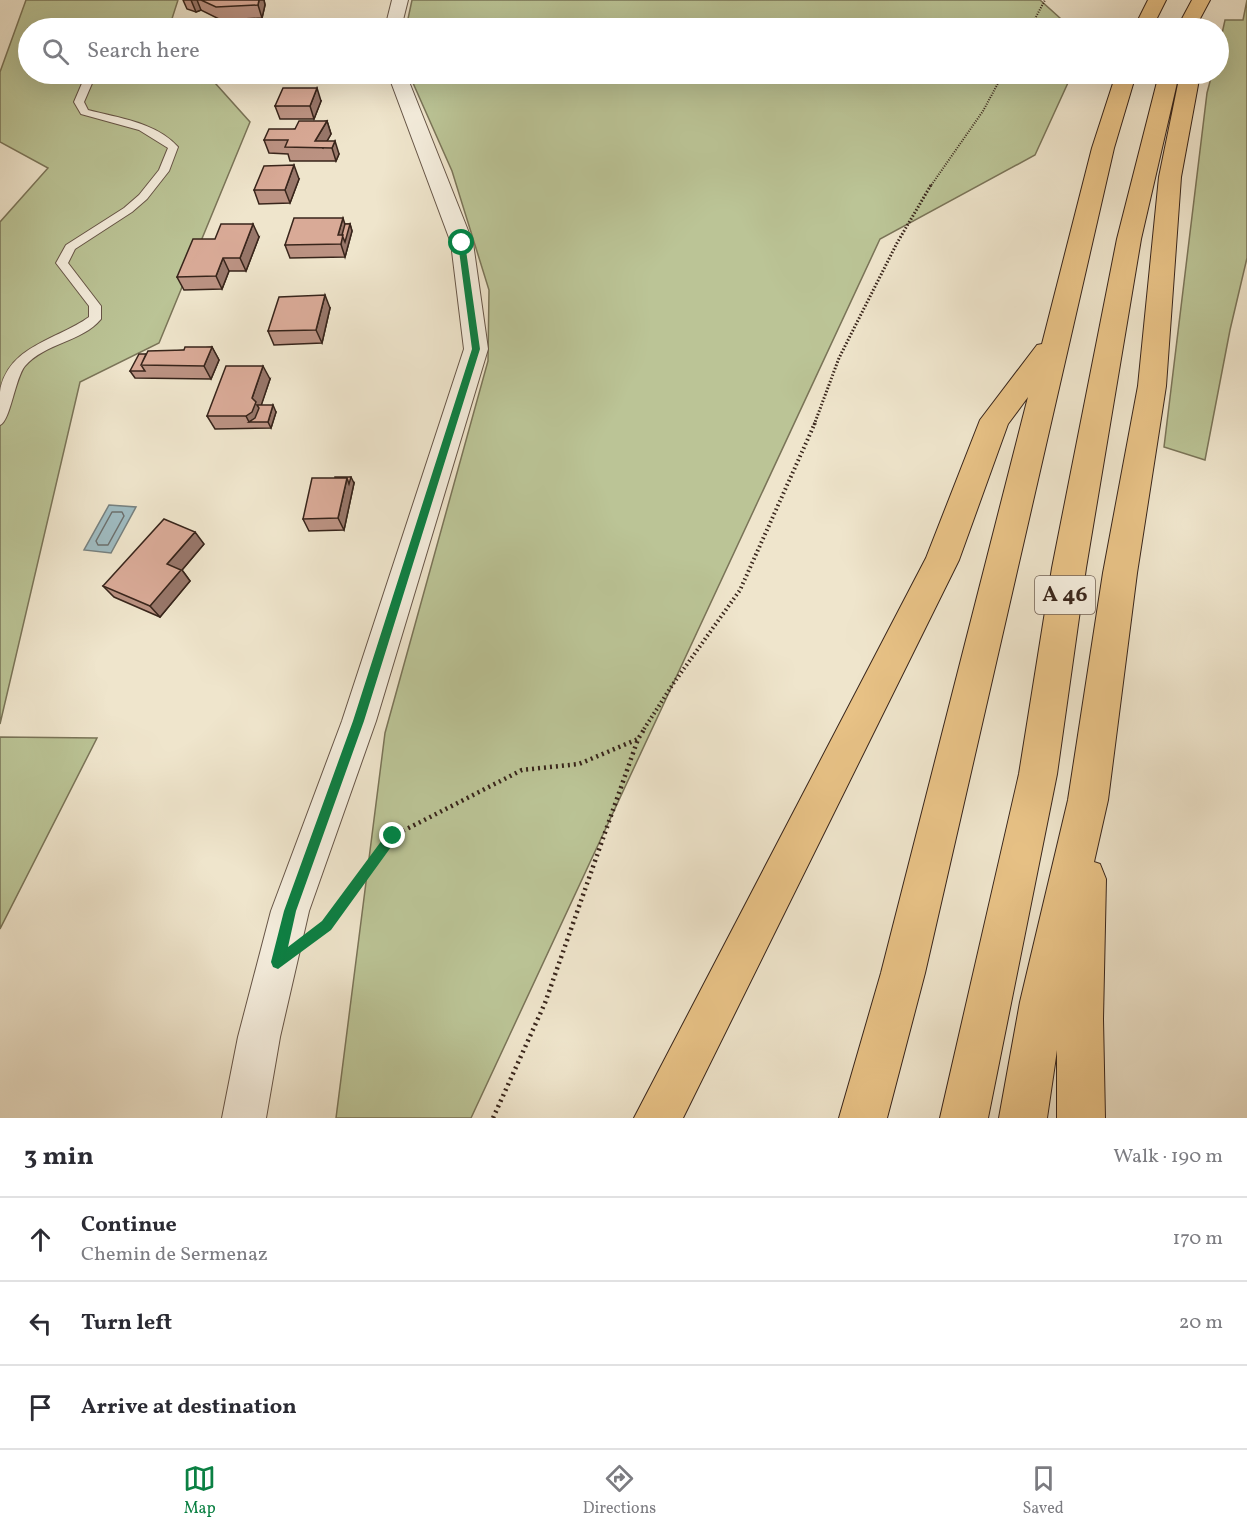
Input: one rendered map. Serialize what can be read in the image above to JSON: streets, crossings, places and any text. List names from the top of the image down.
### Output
{
  "streets": {
    "highway": ["A 46"]
  },
  "page": {
    "search": "Search here",
    "heading": ["3 min", "Walk · 190 m"],
    "list": [
      ["Continue", "Chemin de Sermenaz", "170 m"],
      ["Turn left", "20 m"],
      "Arrive at destination"
    ],
    "nav": ["Map", "Directions", "Saved"]
  }
}
